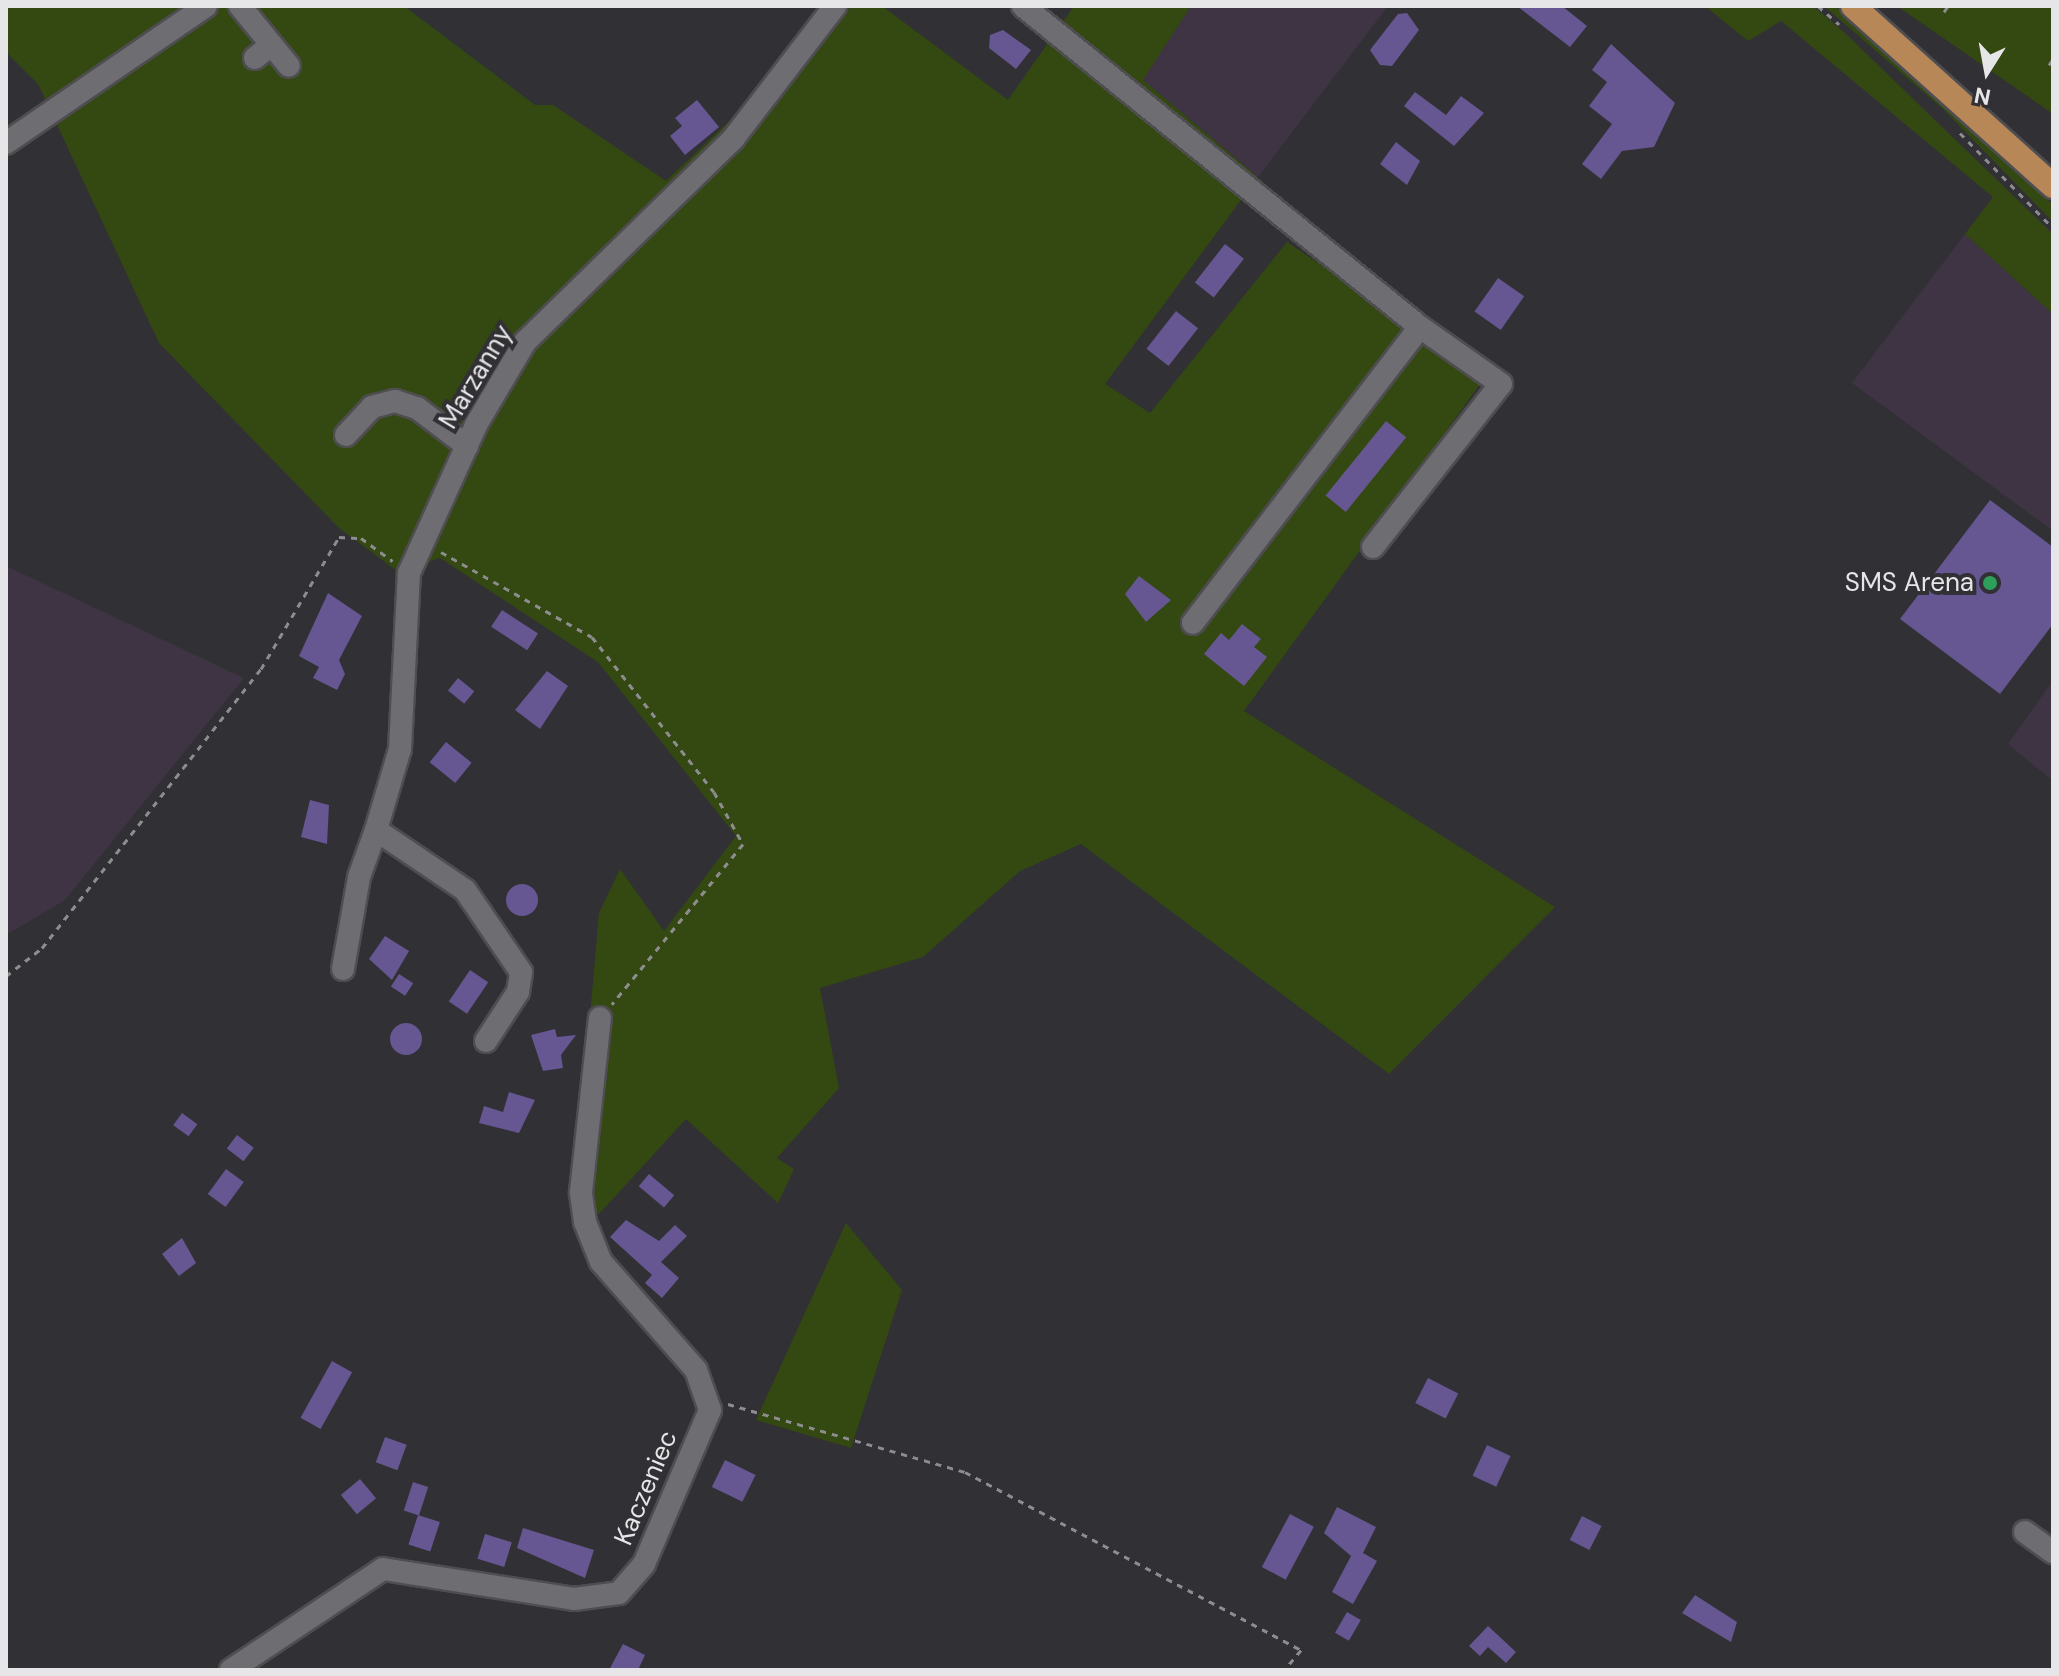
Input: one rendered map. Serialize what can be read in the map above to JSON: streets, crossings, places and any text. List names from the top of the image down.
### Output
{
  "streets": {
    "street": ["Marzanny", "Kaczeniec"]
  },
  "places": ["SMS Arena"],
  "north": "bottom"
}
